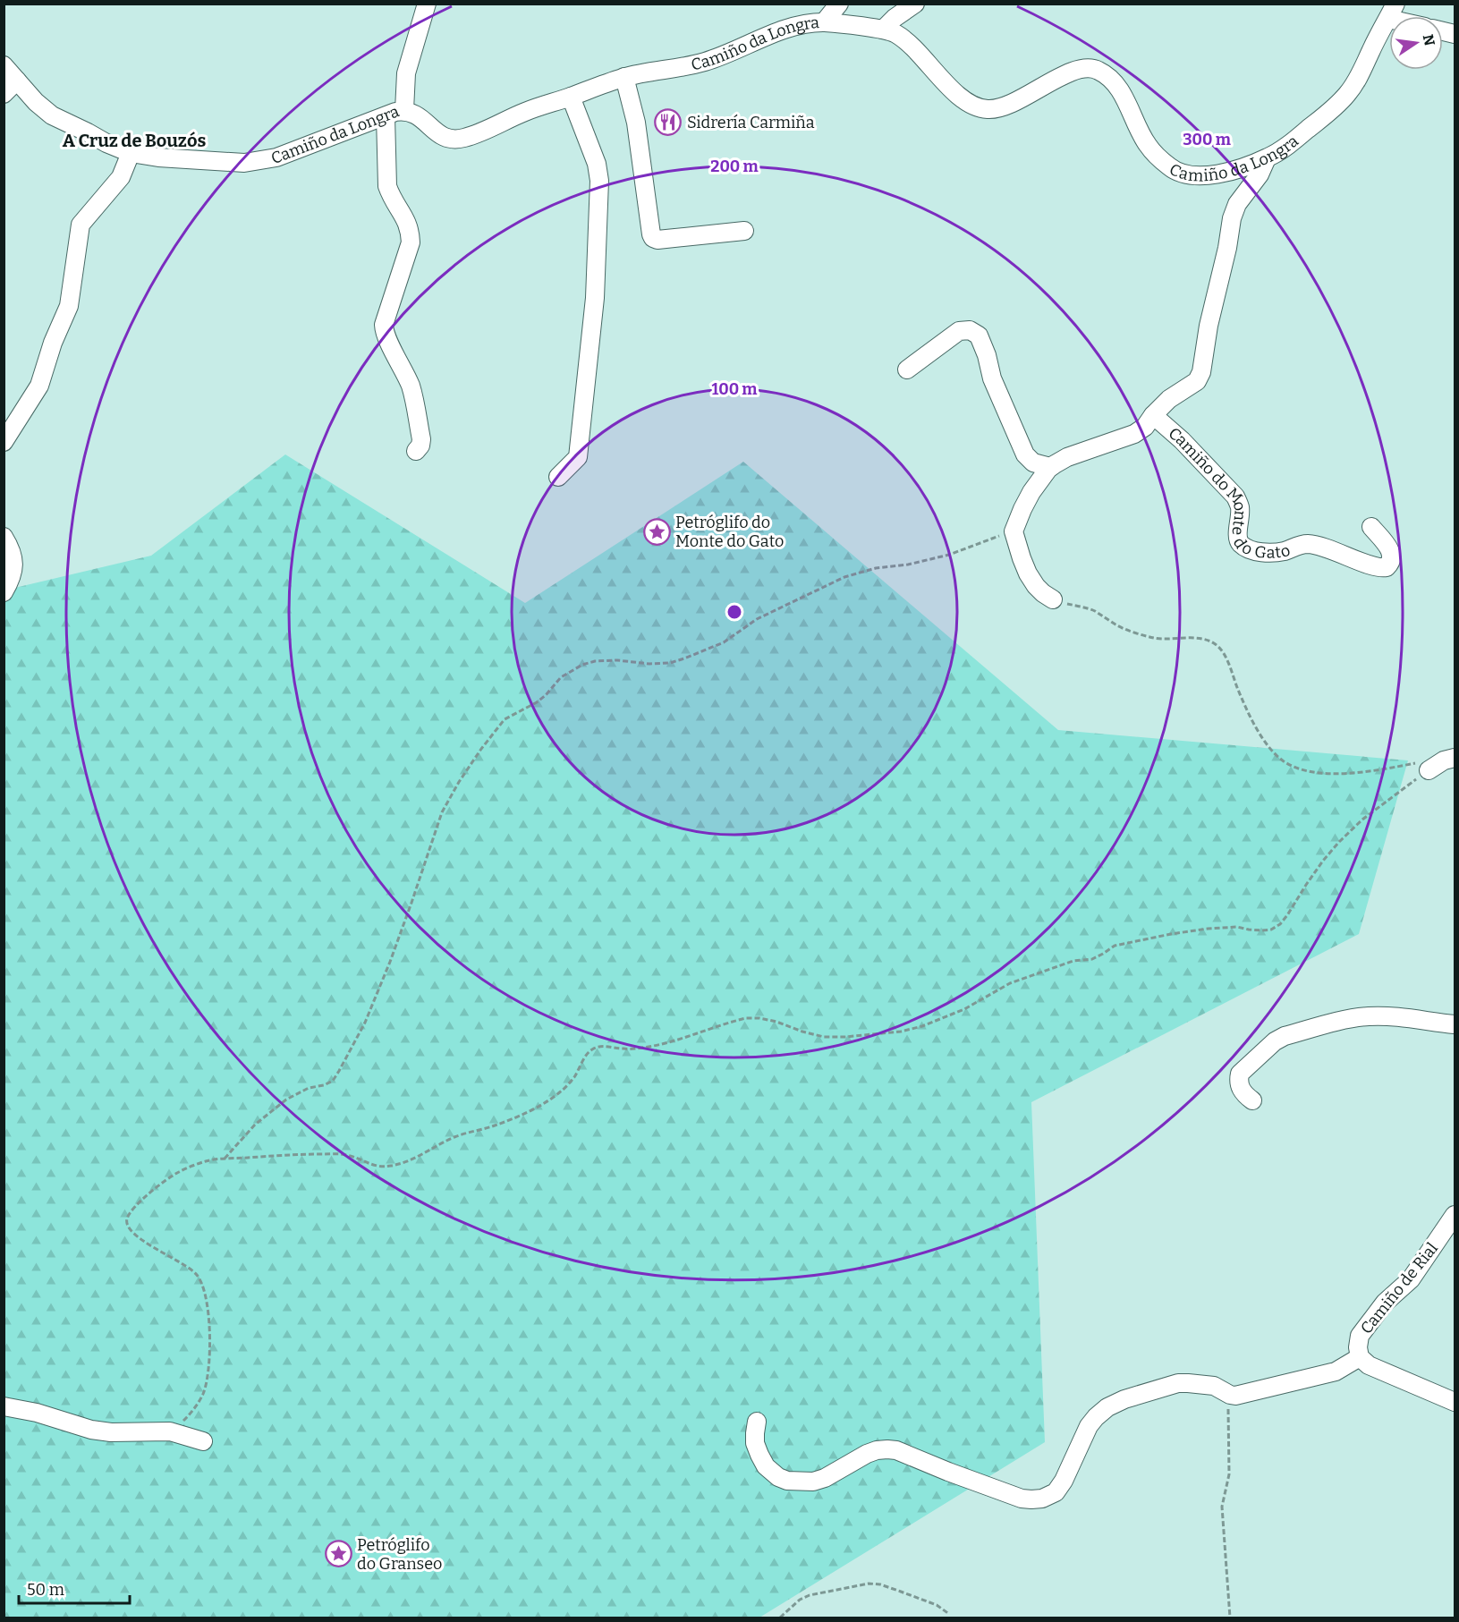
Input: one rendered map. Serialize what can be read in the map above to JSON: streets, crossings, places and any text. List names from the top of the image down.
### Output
{
  "streets": {
    "street": ["Camiño da Longra", "Camiño do Monte do Gato", "Camiño de Rial"]
  },
  "crossings": [
    ["Camiño da Longra", "Camiño do Monte do Gato"]
  ],
  "districts": ["A Cruz de Bouzós"],
  "places": {
    "restaurant": ["Sidrería Carmiña"],
    "place": ["Petróglifo do Monte do Gato", "Petróglifo do Granseo"]
  },
  "scale_bar": "50 m",
  "north": "right",
  "rings": ["300 m", "200 m", "100 m"]
}
